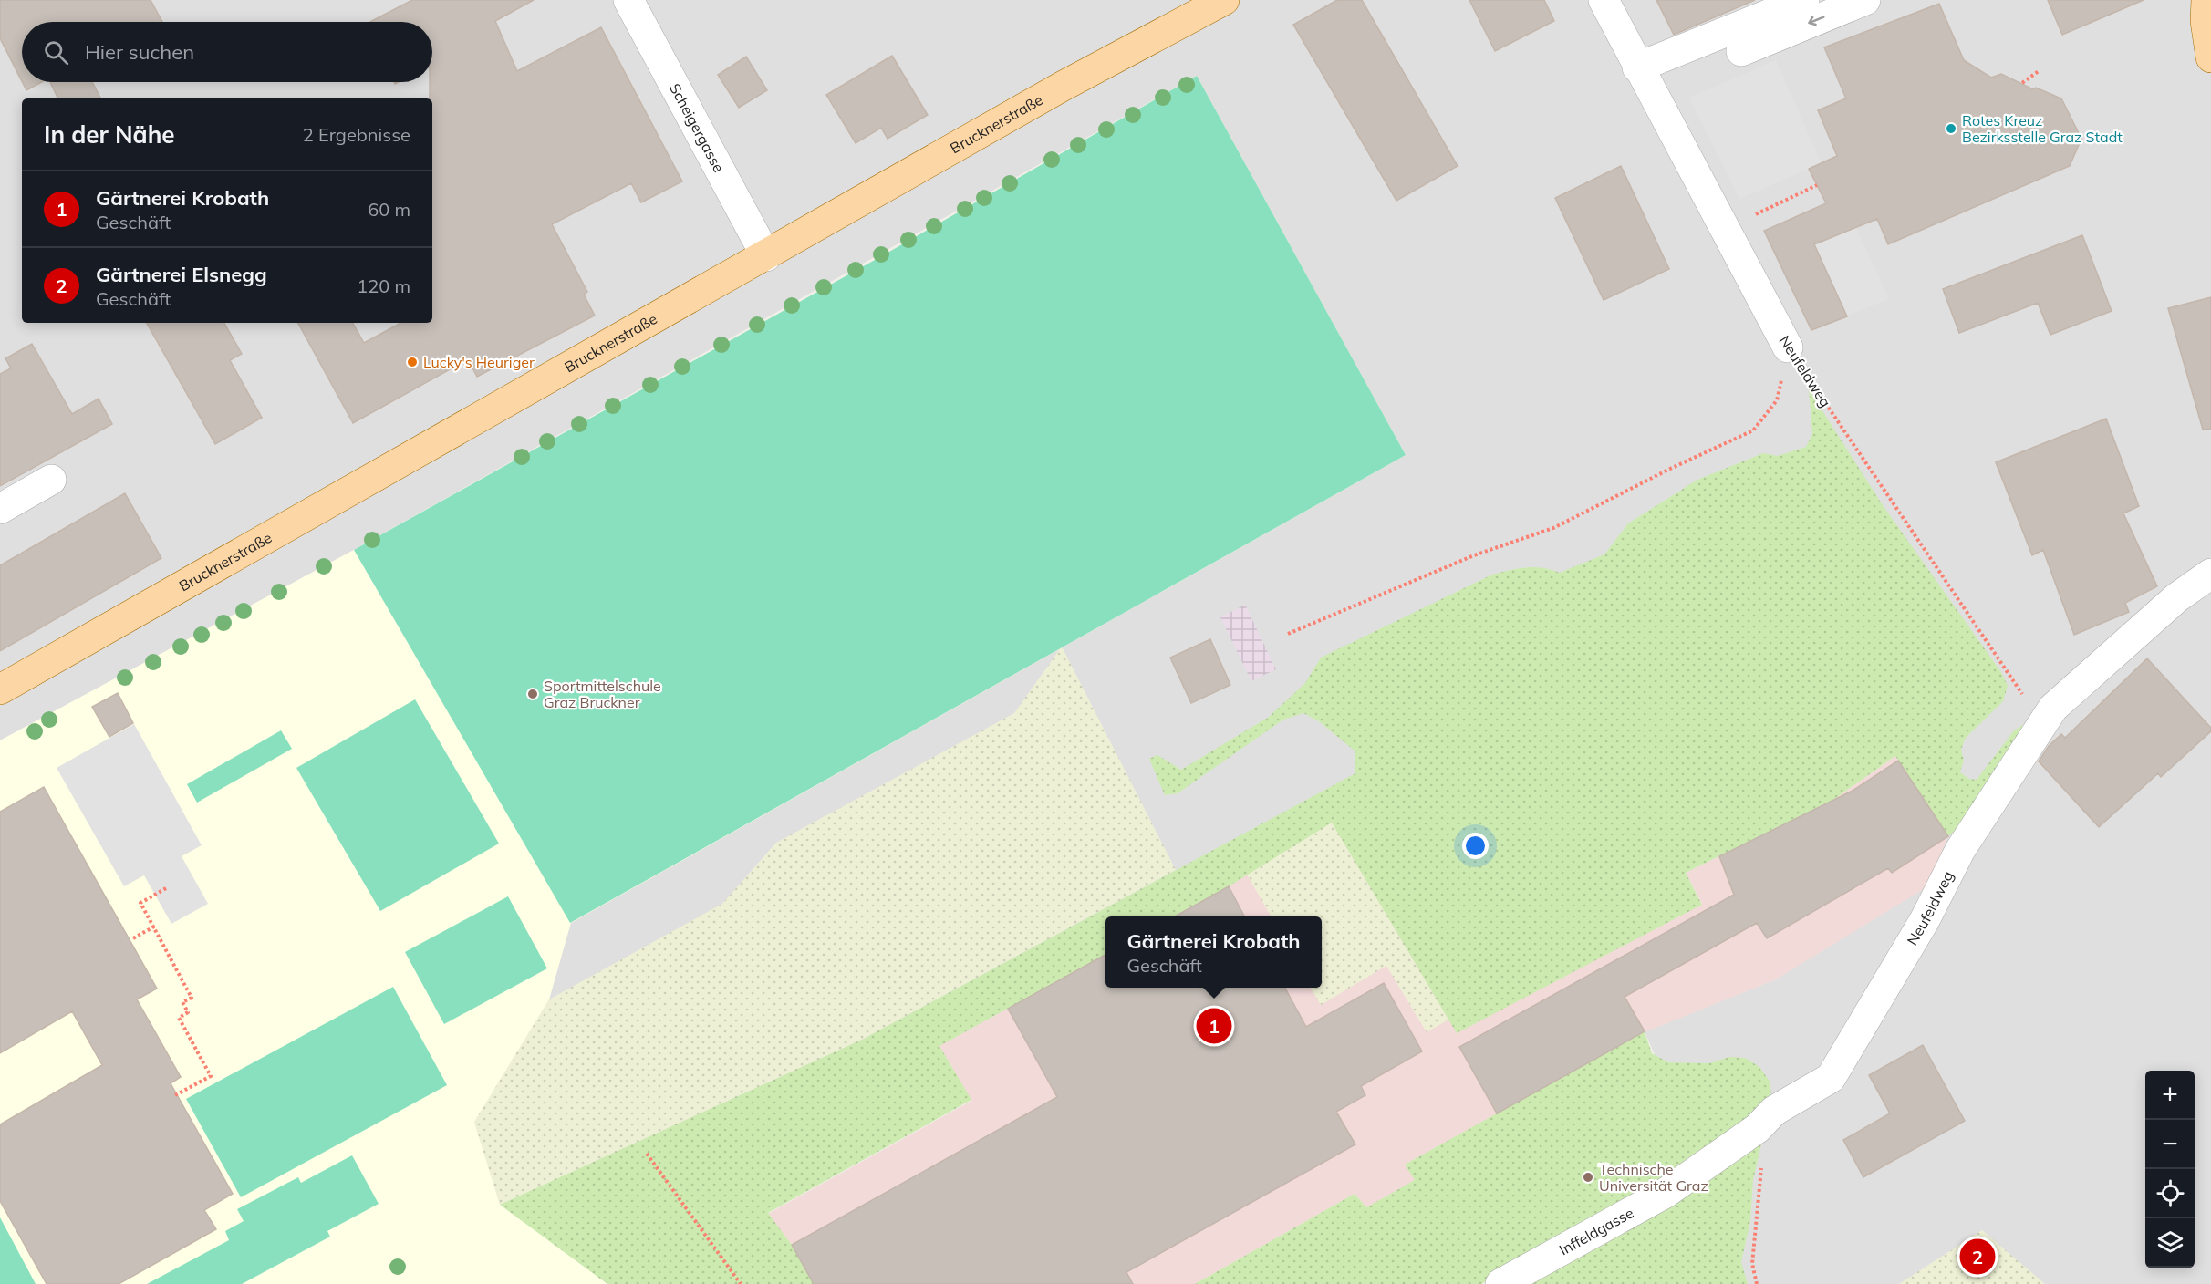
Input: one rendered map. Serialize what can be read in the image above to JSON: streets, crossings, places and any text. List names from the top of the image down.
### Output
{
  "streets": {
    "main road": ["Brucknerstraße"],
    "street": ["Scheigergasse", "Neufeldweg", "Inffeldgasse"]
  },
  "crossings": [
    ["Brucknerstraße", "Scheigergasse"],
    ["Neufeldweg", "Inffeldgasse"]
  ],
  "places": [
    "Rotes Kreuz Bezirksstelle Graz Stadt",
    "Lucky's Heuriger",
    "Sportmittelschule Graz Bruckner",
    "Technische Universität Graz"
  ],
  "page": {
    "search": "Hier suchen",
    "heading": ["In der Nähe", "2 Ergebnisse"],
    "list": [
      {
        "mark": "1",
        "name": "Gärtnerei Krobath",
        "note": "Geschäft",
        "value": "60 m"
      },
      {
        "mark": "2",
        "name": "Gärtnerei Elsnegg",
        "note": "Geschäft",
        "value": "120 m"
      }
    ],
    "popup": ["Gärtnerei Krobath", "Geschäft"],
    "pins": ["1", "2"],
    "map_buttons": ["+", "−"]
  }
}
